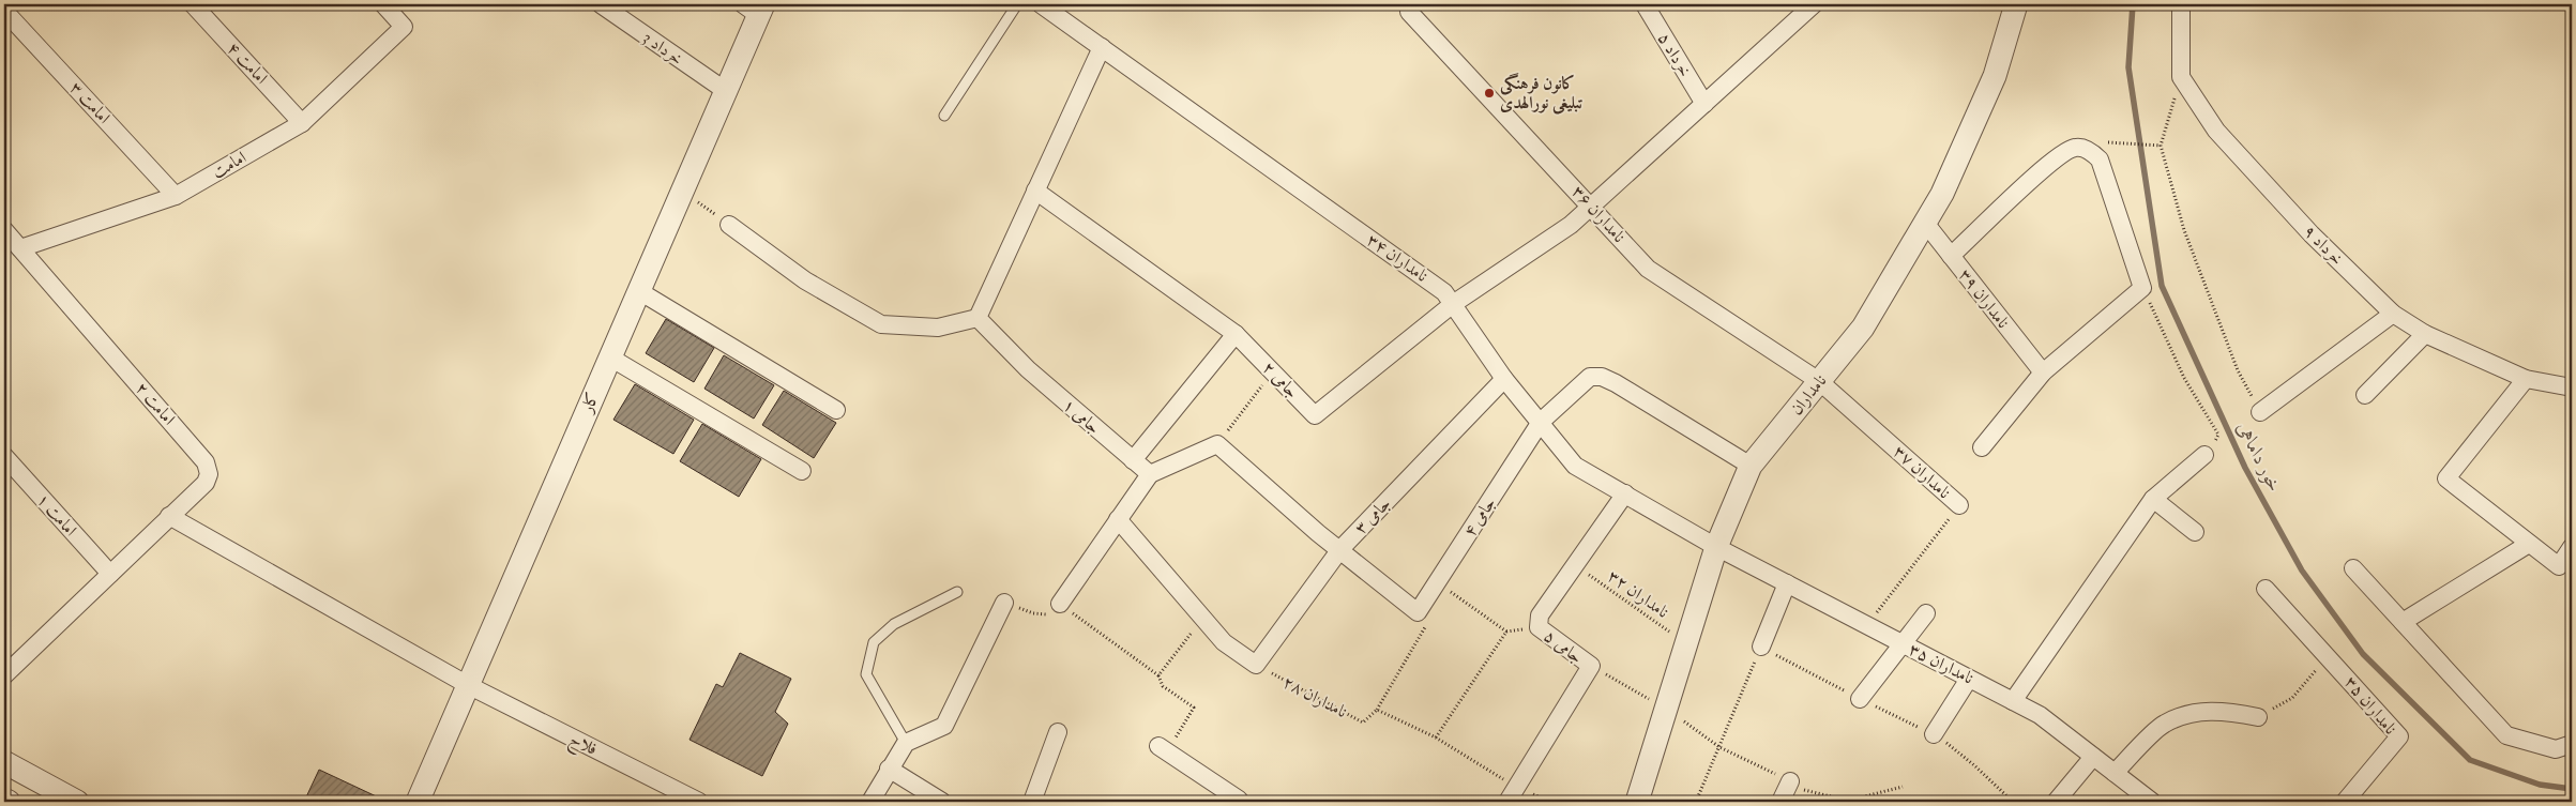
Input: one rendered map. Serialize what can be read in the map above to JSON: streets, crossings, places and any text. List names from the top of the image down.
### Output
{
  "streets": {
    "street": [
      "خرداد 3",
      "خرداد ۵",
      "امامت ۴",
      "امامت ۳",
      "امامت",
      "نامداران ۳۶",
      "خرداد ۹",
      "نامداران ۳۴",
      "نامداران ۳۹",
      "جامی ۲",
      "نامداران",
      "کار",
      "امامت ۲",
      "جامی ۱",
      "نامداران ۳۷",
      "امامت ۱",
      "جامی ۳",
      "جامی ۴",
      "جامی ۵",
      "نامداران ۳۵",
      "فلاح"
    ],
    "path": ["نامداران ۳۲", "نامداران ۲۸"]
  },
  "crossings": [
    ["خرداد 3", "کار"],
    ["امامت ۴", "امامت"],
    ["امامت ۳", "امامت"],
    ["امامت", "امامت ۲"],
    ["نامداران ۳۶", "نامداران"],
    ["نامداران ۳۶", "نامداران ۳۷"],
    ["نامداران ۳۴", "جامی ۲"],
    ["نامداران ۳۴", "نامداران"],
    ["نامداران ۳۴", "جامی ۳"],
    ["نامداران ۳۴", "جامی ۴"],
    ["نامداران ۳۴", "جامی ۵"],
    ["نامداران ۳۴", "نامداران ۳۵"],
    ["نامداران ۳۹", "نامداران"],
    ["نامداران", "نامداران ۳۷"],
    ["نامداران", "جامی ۴"],
    ["نامداران", "نامداران ۳۲"],
    ["نامداران", "نامداران ۳۵"],
    ["کار", "فلاح"],
    ["امامت ۲", "امامت ۱"],
    ["امامت ۲", "فلاح"],
    ["نامداران ۳۷", "نامداران ۳۵"],
    ["جامی ۳", "نامداران ۲۸"],
    ["نامداران ۳۲", "جامی ۵"]
  ],
  "water": ["خور داماهی"],
  "places": ["کانون فرهنگی تبلیغی نورالهدی"]
}
